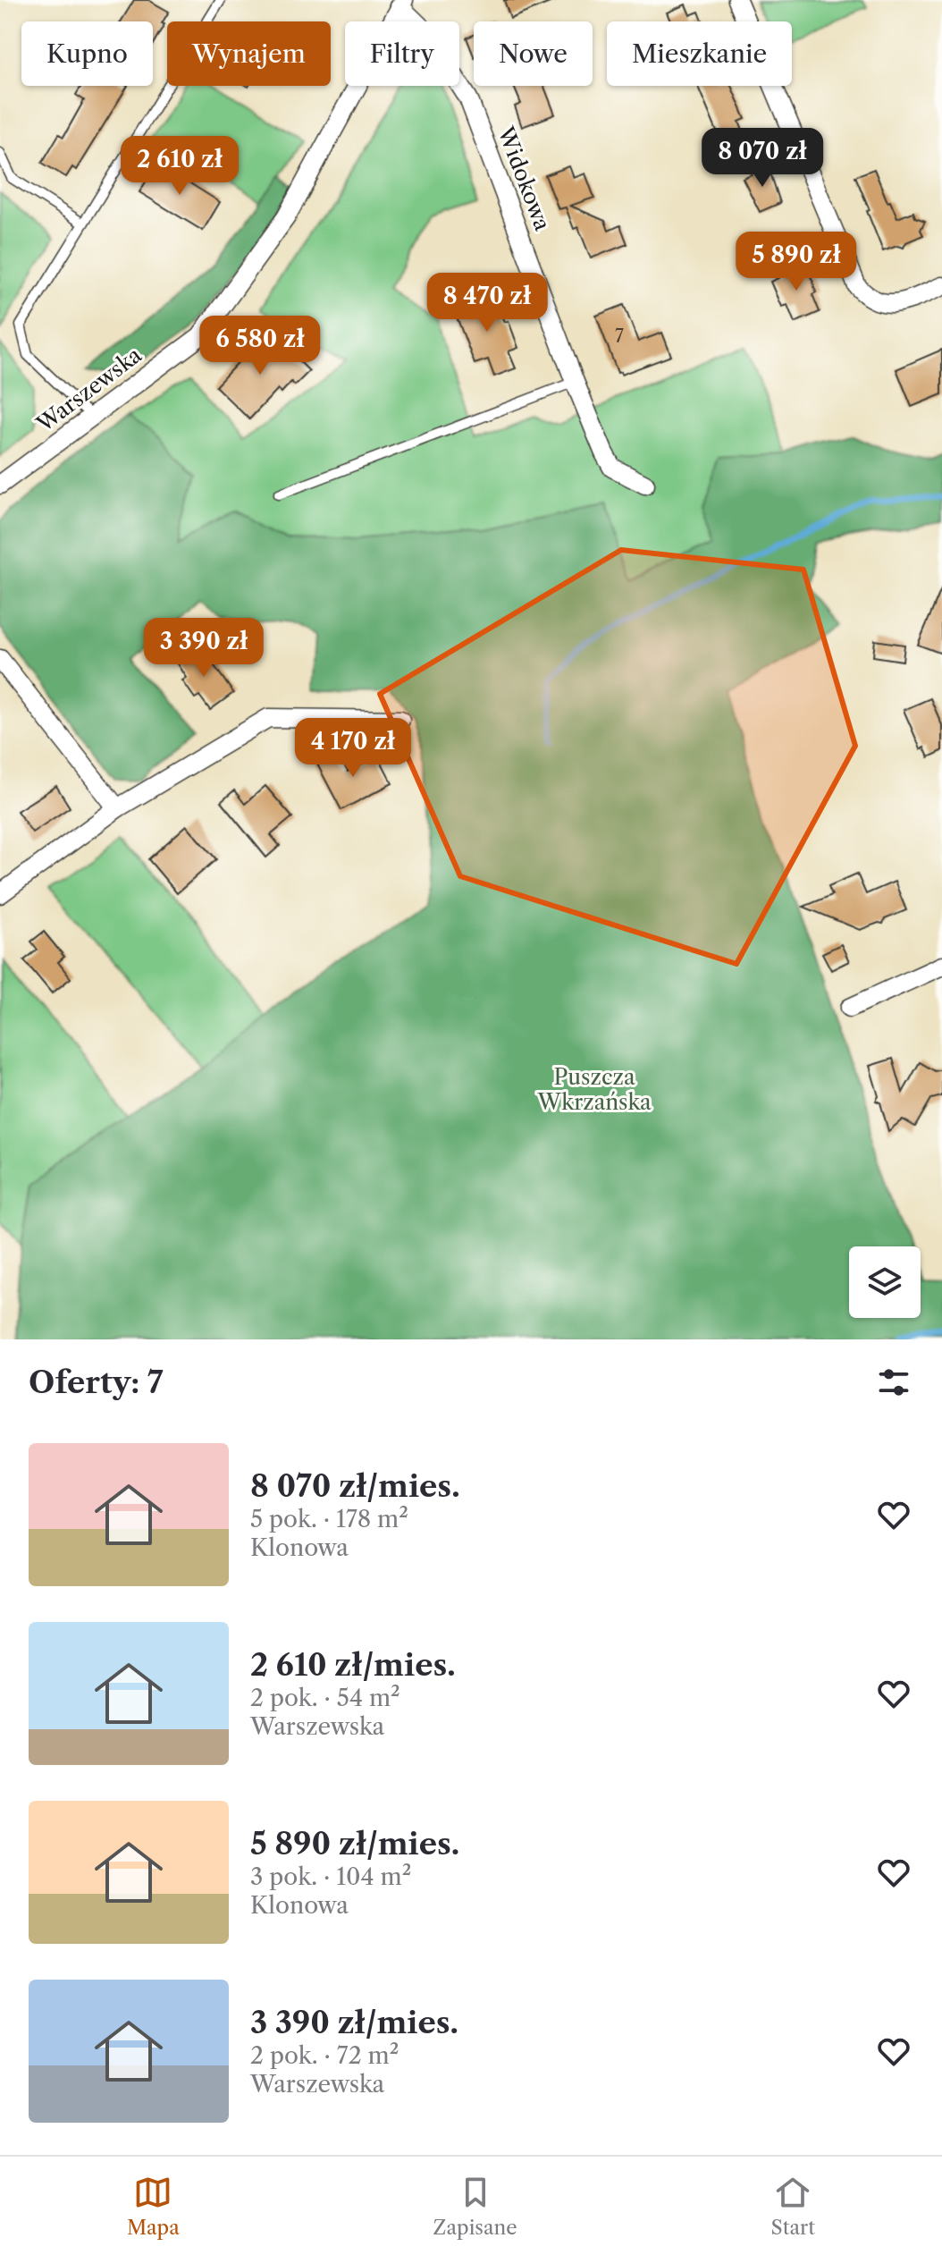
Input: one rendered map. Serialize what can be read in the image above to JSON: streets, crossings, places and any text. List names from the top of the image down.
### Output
{
  "streets": {
    "street": ["Widokowa", "Warszewska"]
  },
  "crossings": [
    ["Widokowa", "Warszewska"]
  ],
  "parks": ["Puszcza Wkrzańska"],
  "house_numbers": ["7"],
  "page": {
    "chip": [
      "Kupno",
      "Wynajem",
      "Filtry",
      "Nowe",
      "Mieszkanie"
    ],
    "price": [
      "8 070 zł",
      "2 610 zł",
      "5 890 zł",
      "8 470 zł",
      "6 580 zł",
      "3 390 zł",
      "4 170 zł"
    ],
    "heading": "Oferty: 7",
    "list": [
      {
        "name": "8 070 zł/mies.",
        "note": "5 pok. · 178 m² · Klonowa"
      },
      {
        "name": "2 610 zł/mies.",
        "note": "2 pok. · 54 m² · Warszewska"
      },
      {
        "name": "5 890 zł/mies.",
        "note": "3 pok. · 104 m² · Klonowa"
      },
      {
        "name": "3 390 zł/mies.",
        "note": "2 pok. · 72 m² · Warszewska"
      }
    ],
    "tabs": ["Mapa", "Zapisane", "Start"]
  }
}
